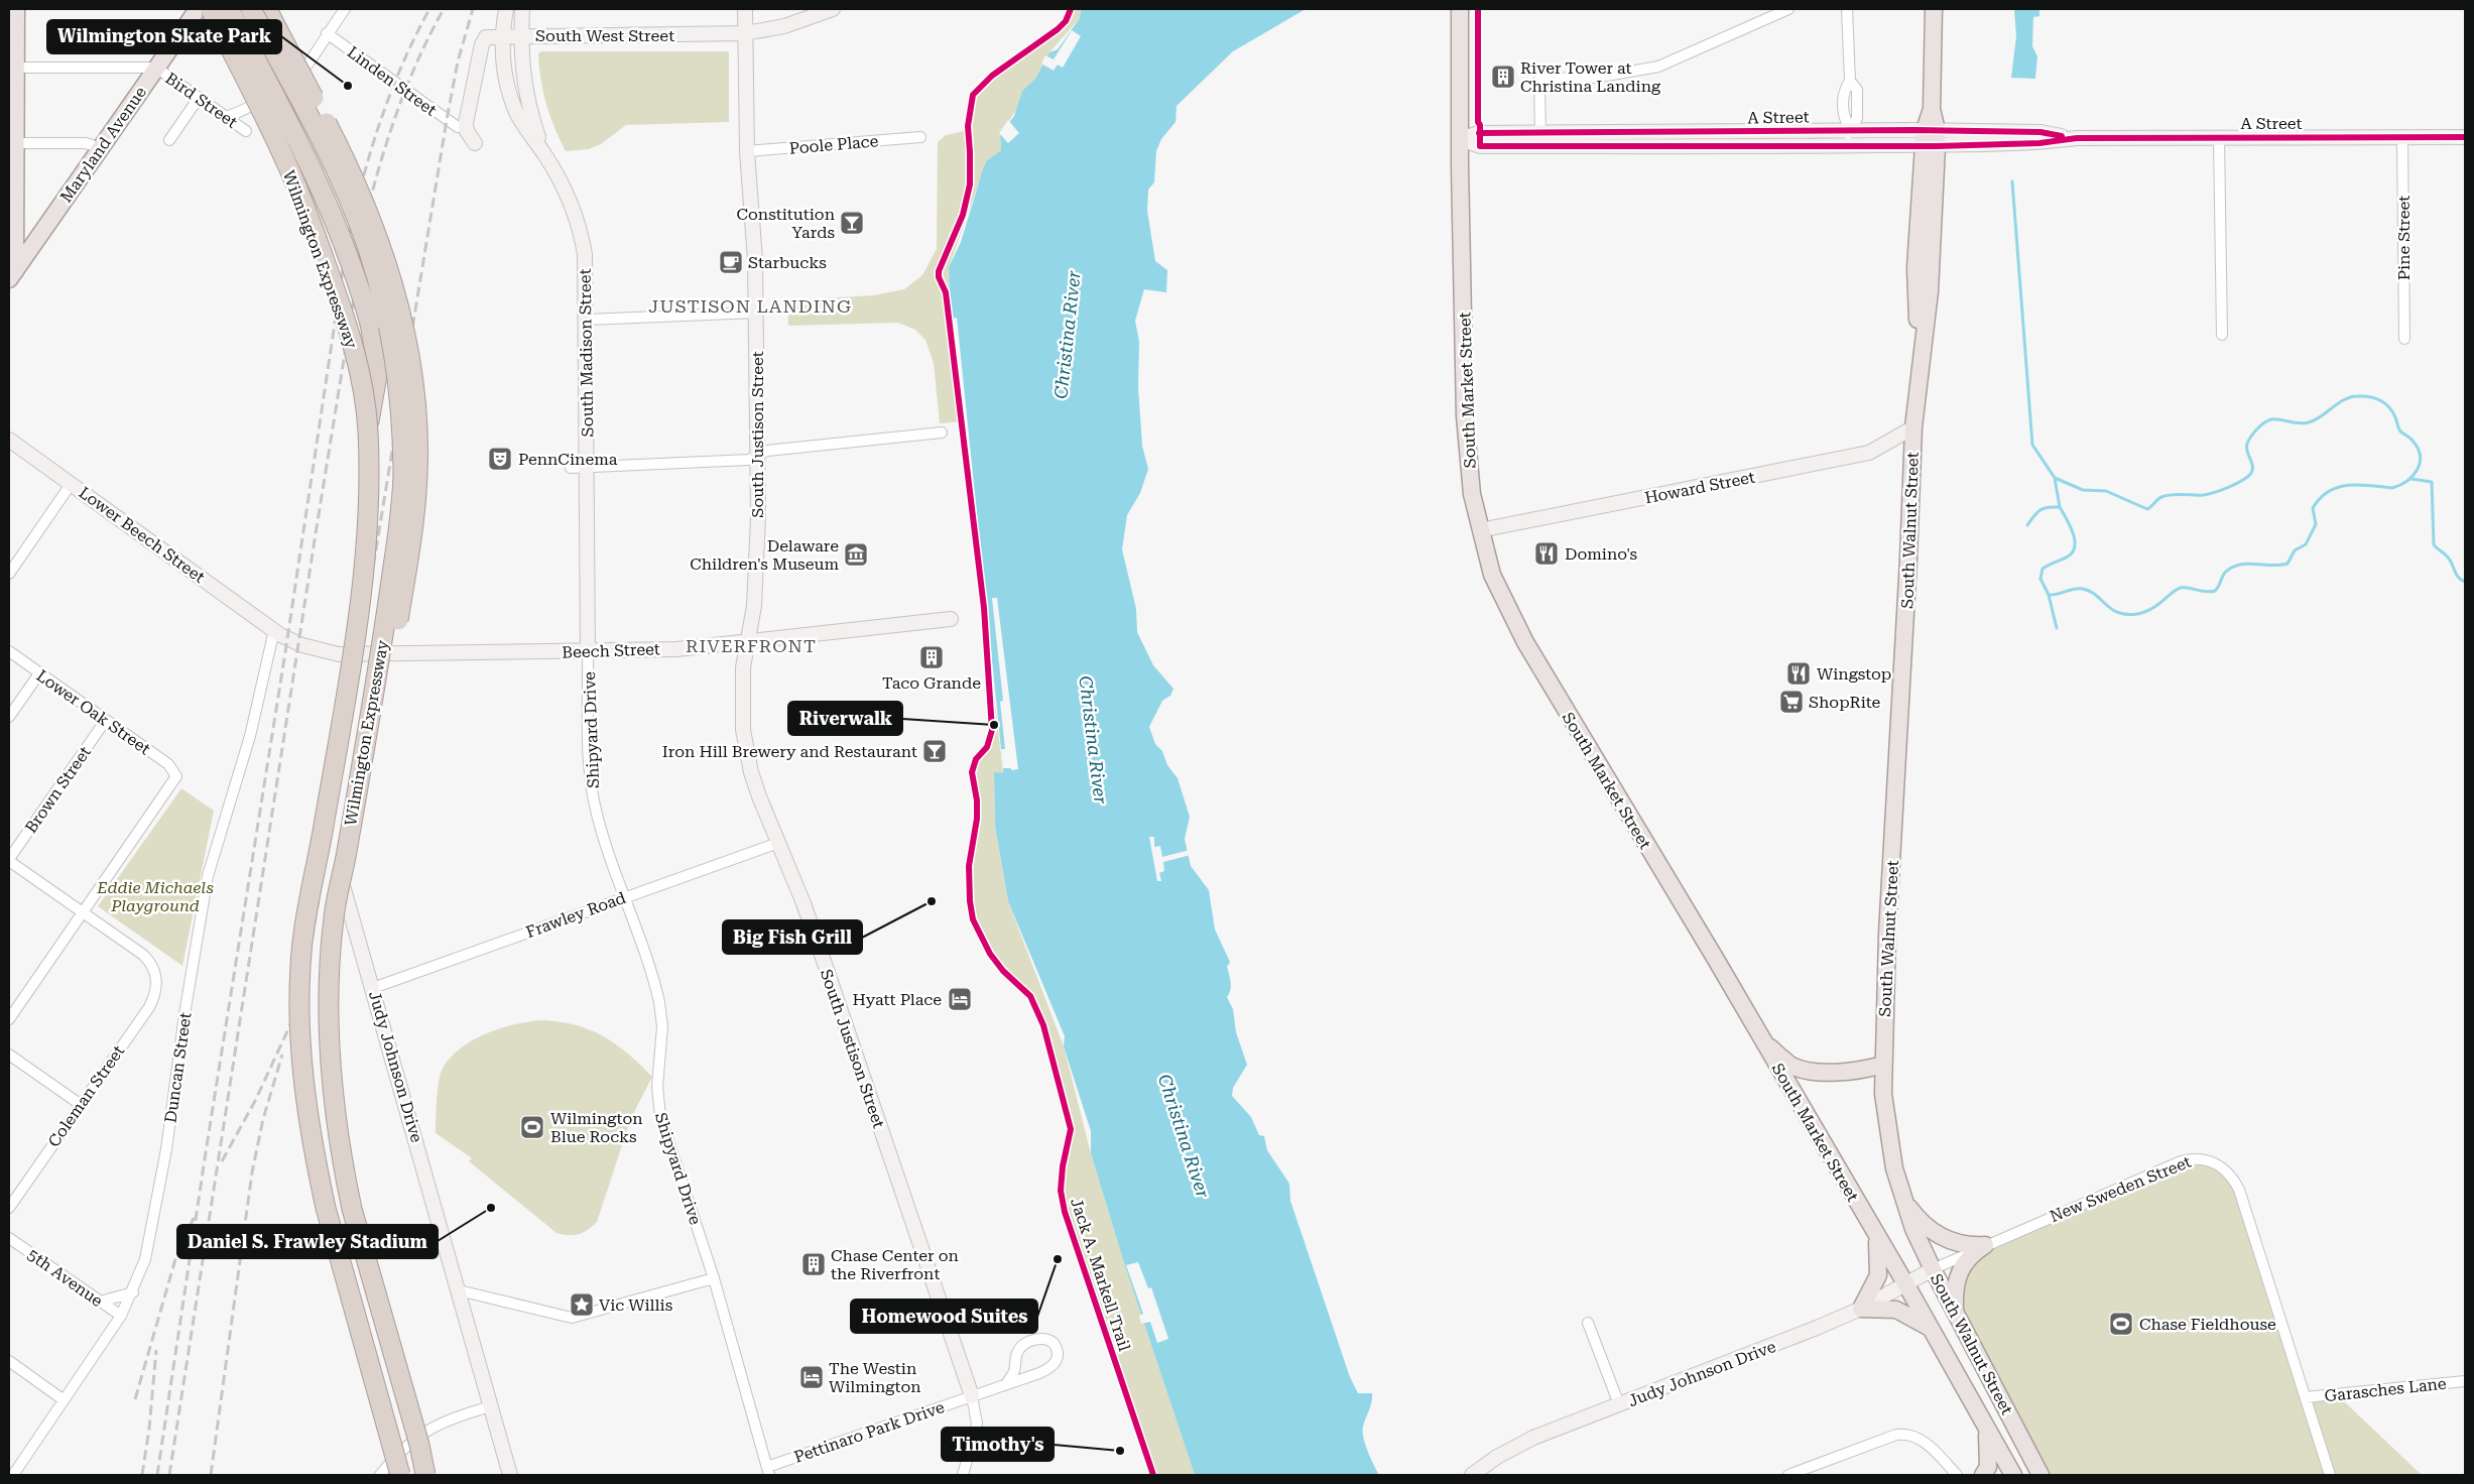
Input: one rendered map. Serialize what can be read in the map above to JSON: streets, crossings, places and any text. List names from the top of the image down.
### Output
{
  "streets": {
    "highway": ["Wilmington Expressway"],
    "main road": ["Maryland Avenue", "South Market Street", "South Walnut Street"],
    "street": [
      "South West Street",
      "Linden Street",
      "Bird Street",
      "A Street",
      "Poole Place",
      "Pine Street",
      "South Madison Street",
      "South Justison Street",
      "Howard Street",
      "Lower Beech Street",
      "Beech Street",
      "Lower Oak Street",
      "Shipyard Drive",
      "Brown Street",
      "Frawley Road",
      "Judy Johnson Drive",
      "Duncan Street",
      "Coleman Street",
      "New Sweden Street",
      "5th Avenue",
      "Garasches Lane",
      "Pettinaro Park Drive"
    ],
    "cycle path": ["Jack A. Markell Trail"]
  },
  "crossings": [
    ["South West Street", "South Madison Street"],
    ["South West Street", "South Justison Street"],
    ["Bird Street", "Maryland Avenue"],
    ["A Street", "Pine Street"],
    ["A Street", "South Market Street"],
    ["A Street", "South Walnut Street"],
    ["Poole Place", "South Justison Street"],
    ["South Madison Street", "Beech Street"],
    ["South Madison Street", "Shipyard Drive"],
    ["South Market Street", "Howard Street"],
    ["South Market Street", "Judy Johnson Drive"],
    ["South Justison Street", "Beech Street"],
    ["South Justison Street", "Frawley Road"],
    ["South Justison Street", "Pettinaro Park Drive"],
    ["Howard Street", "South Walnut Street"],
    ["South Walnut Street", "Judy Johnson Drive"],
    ["South Walnut Street", "New Sweden Street"],
    ["Lower Beech Street", "Beech Street"],
    ["Lower Beech Street", "Duncan Street"],
    ["Beech Street", "Shipyard Drive"],
    ["Beech Street", "Judy Johnson Drive"],
    ["Beech Street", "Duncan Street"],
    ["Lower Oak Street", "Brown Street"],
    ["Lower Oak Street", "Coleman Street"],
    ["Shipyard Drive", "Frawley Road"],
    ["Shipyard Drive", "Pettinaro Park Drive"],
    ["Frawley Road", "Judy Johnson Drive"],
    ["Judy Johnson Drive", "New Sweden Street"],
    ["Duncan Street", "5th Avenue"],
    ["New Sweden Street", "Garasches Lane"]
  ],
  "districts": ["JUSTISON LANDING", "RIVERFRONT"],
  "water": ["Christina River"],
  "parks": ["Eddie Michaels Playground"],
  "places": {
    "building": ["River Tower at Christina Landing", "Taco Grande", "Chase Center on the Riverfront"],
    "other": [
      "Wilmington Skate Park",
      "Riverwalk",
      "Big Fish Grill",
      "Daniel S. Frawley Stadium",
      "Homewood Suites",
      "Timothy's"
    ],
    "bar": ["Constitution Yards", "Iron Hill Brewery and Restaurant"],
    "cafe": ["Starbucks"],
    "theatre": ["PennCinema"],
    "restaurant": ["Domino's", "Wingstop"],
    "museum": ["Delaware Children's Museum"],
    "supermarket": ["ShopRite"],
    "hotel": ["Hyatt Place", "The Westin Wilmington"],
    "sports": ["Wilmington Blue Rocks", "Chase Fieldhouse"],
    "place": ["Vic Willis"]
  }
}
